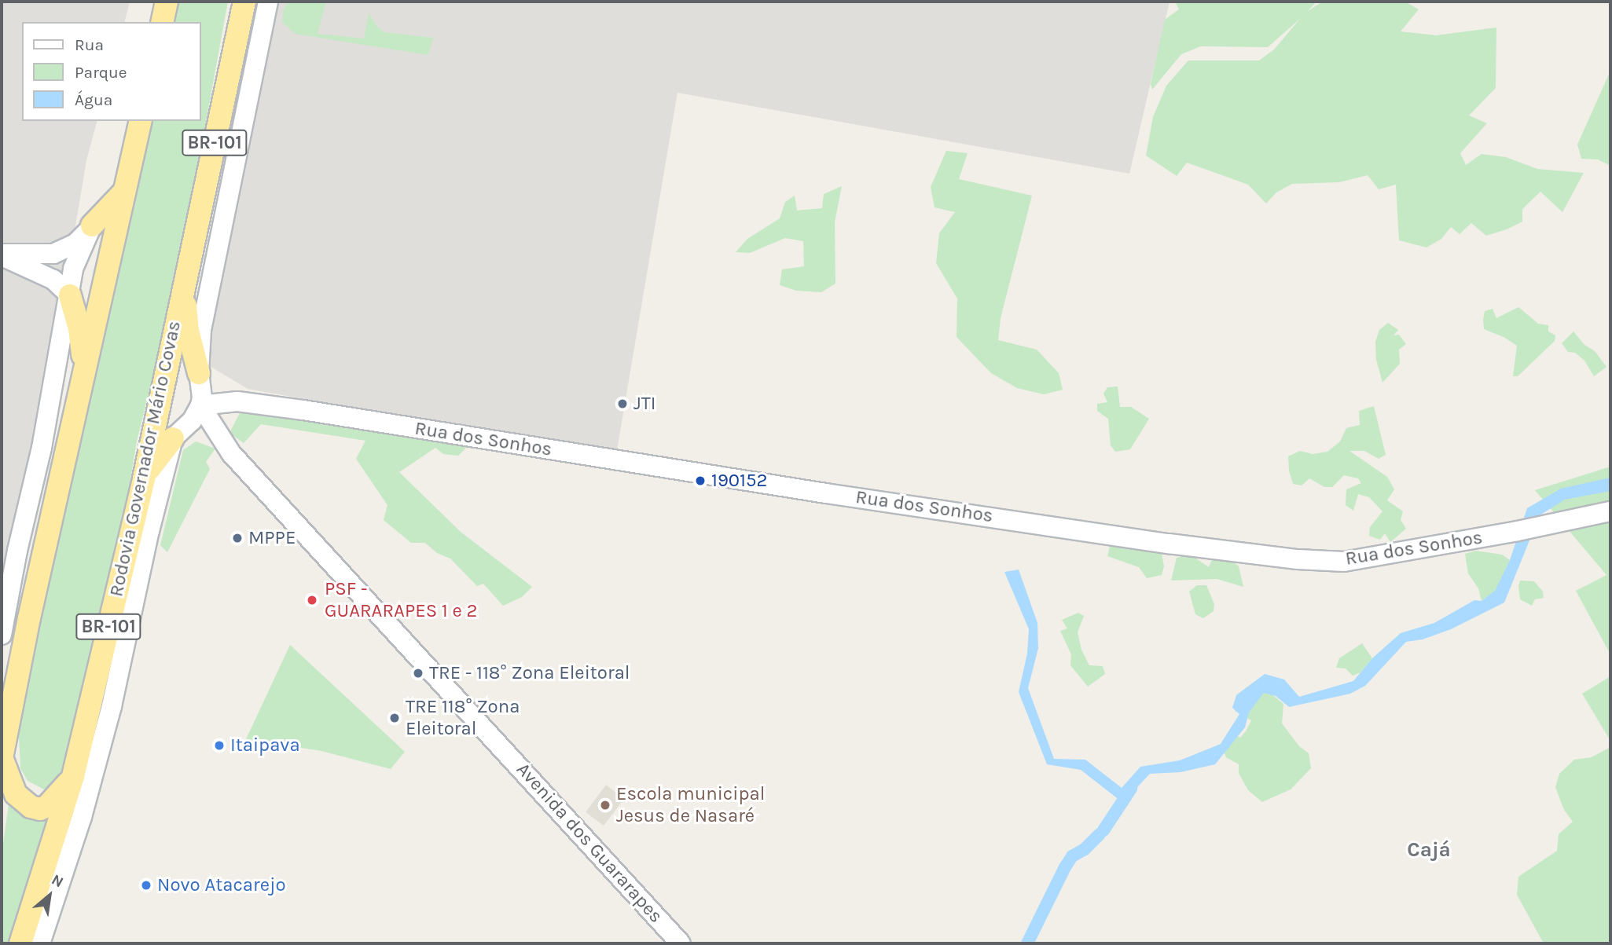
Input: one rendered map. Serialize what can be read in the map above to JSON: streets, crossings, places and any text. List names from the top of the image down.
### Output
{
  "streets": {
    "highway": ["BR-101", "Rodovia Governador Mário Covas"],
    "main road": ["Rua dos Sonhos", "Avenida dos Guararapes"]
  },
  "crossings": [
    ["Rua dos Sonhos", "Avenida dos Guararapes"]
  ],
  "districts": ["Cajá"],
  "places": [
    "JTI",
    "190152",
    "MPPE",
    "PSF - GUARARAPES 1 e 2",
    "TRE - 118° Zona Eleitoral",
    "TRE 118° Zona Eleitoral",
    "Itaipava",
    "Escola municipal Jesus de Nasaré",
    "Novo Atacarejo"
  ],
  "legend": ["Rua", "Parque", "Água"],
  "north": "top right"
}
